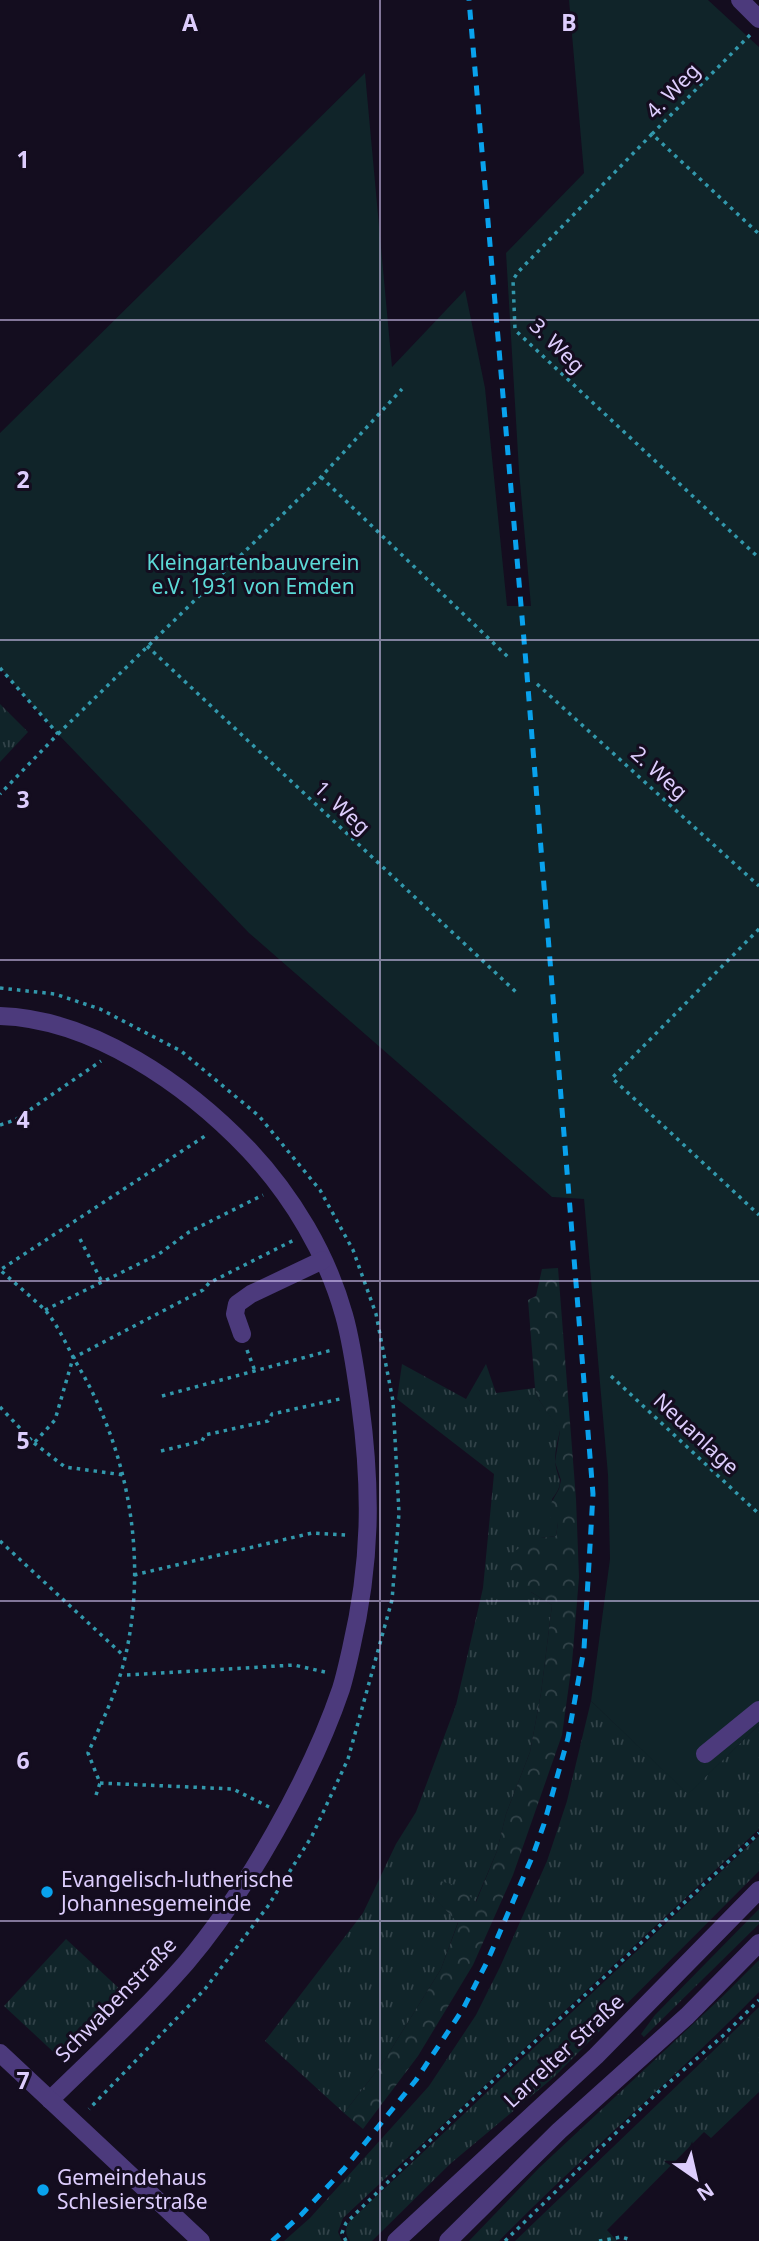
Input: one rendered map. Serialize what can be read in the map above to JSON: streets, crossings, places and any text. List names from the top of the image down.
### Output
{
  "streets": {
    "street": ["Schwabenstraße", "Larrelter Straße"],
    "path": [
      "4. Weg",
      "3. Weg",
      "2. Weg",
      "1. Weg",
      "Neuanlage"
    ]
  },
  "crossings": [
    ["4. Weg", "3. Weg"]
  ],
  "parks": ["Kleingartenbauverein e.V. 1931 von Emden"],
  "places": ["Evangelisch-lutherische Johannesgemeinde", "Gemeindehaus Schlesierstraße"],
  "north": "bottom right",
  "grid": {
    "columns": ["A", "B"],
    "rows": [
      "1",
      "2",
      "3",
      "4",
      "5",
      "6",
      "7"
    ]
  }
}
